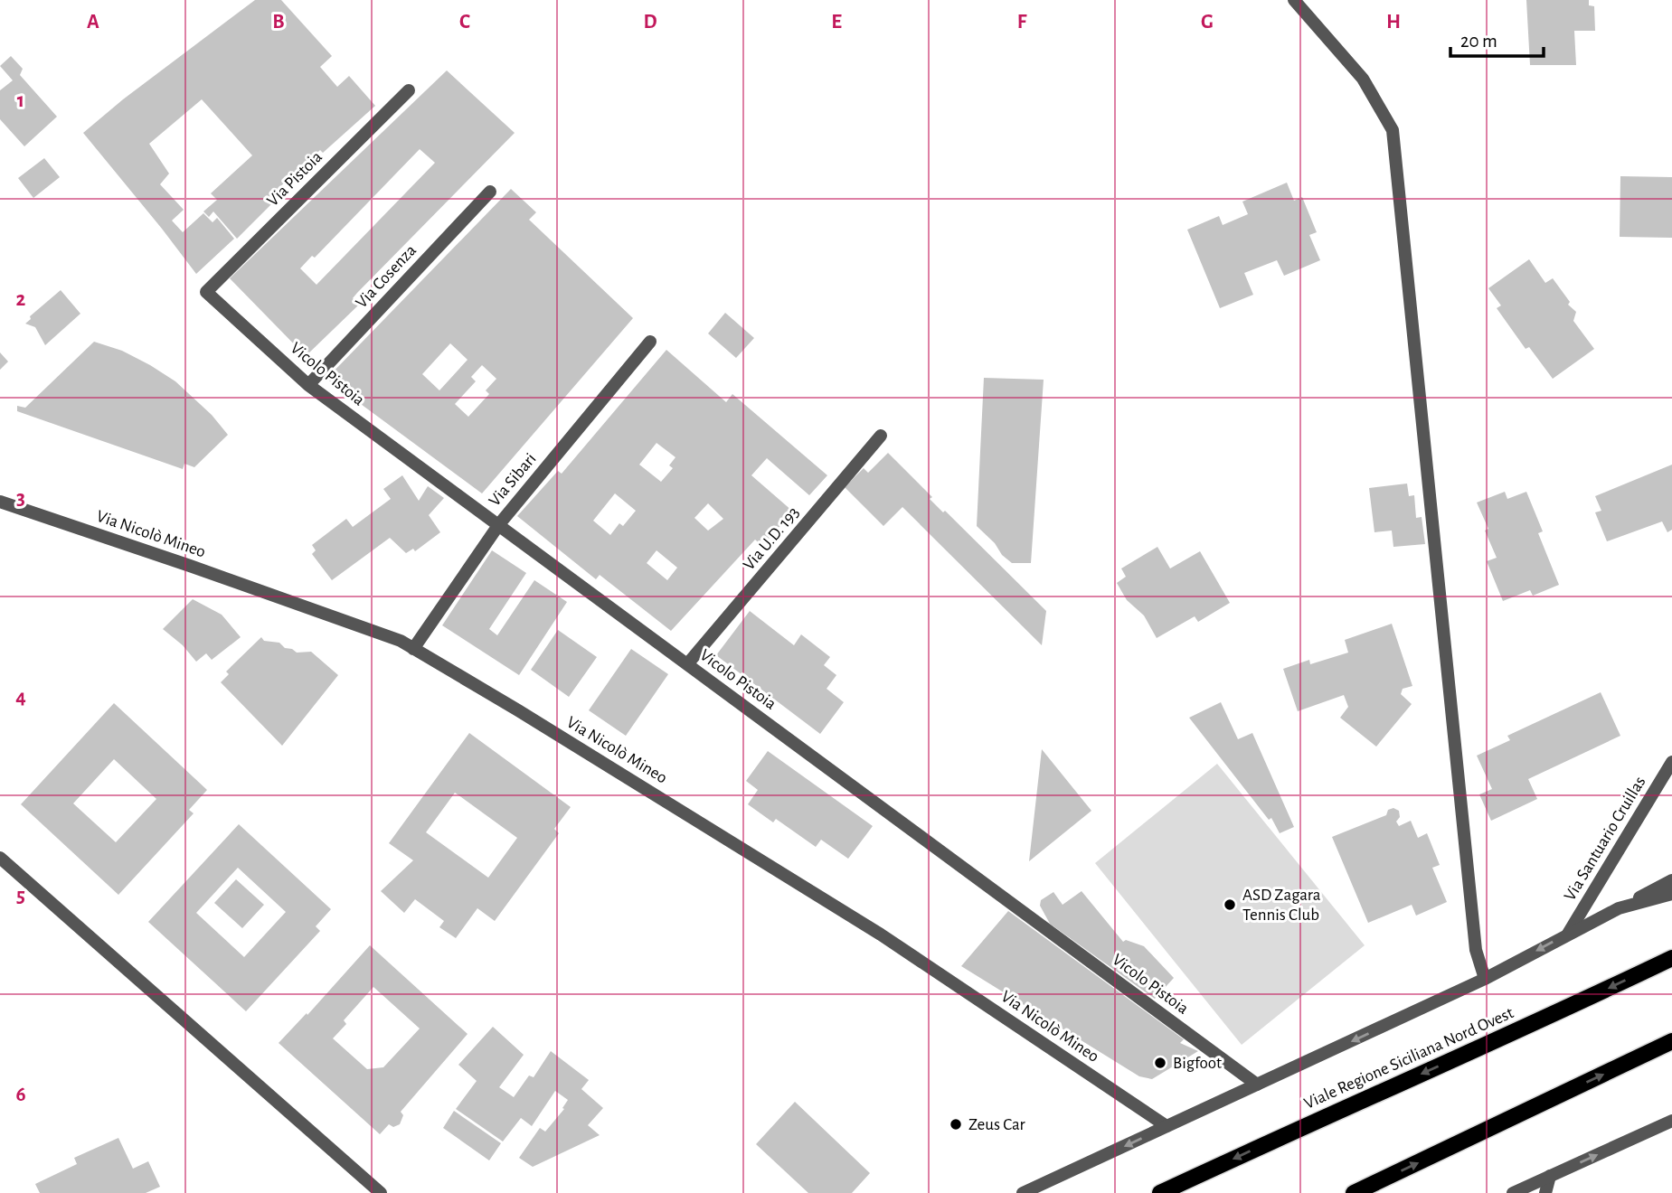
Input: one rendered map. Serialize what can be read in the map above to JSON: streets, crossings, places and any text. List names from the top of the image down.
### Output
{
  "streets": {
    "main road": ["Viale Regione Siciliana Nord Ovest"],
    "street": [
      "Via Pistoia",
      "Via Cosenza",
      "Vicolo Pistoia",
      "Via Sibari",
      "Via Nicolò Mineo",
      "Via U.D. 193",
      "Via Santuario Cruillas"
    ]
  },
  "crossings": [
    ["Via Pistoia", "Vicolo Pistoia"],
    ["Via Cosenza", "Vicolo Pistoia"],
    ["Vicolo Pistoia", "Via Sibari"],
    ["Vicolo Pistoia", "Via U.D. 193"],
    ["Via Sibari", "Via Nicolò Mineo"]
  ],
  "places": ["ASD Zagara Tennis Club", "Bigfoot", "Zeus Car"],
  "scale_bar": "20 m",
  "grid": {
    "columns": [
      "A",
      "B",
      "C",
      "D",
      "E",
      "F",
      "G",
      "H"
    ],
    "rows": [
      "1",
      "2",
      "3",
      "4",
      "5",
      "6"
    ]
  }
}
